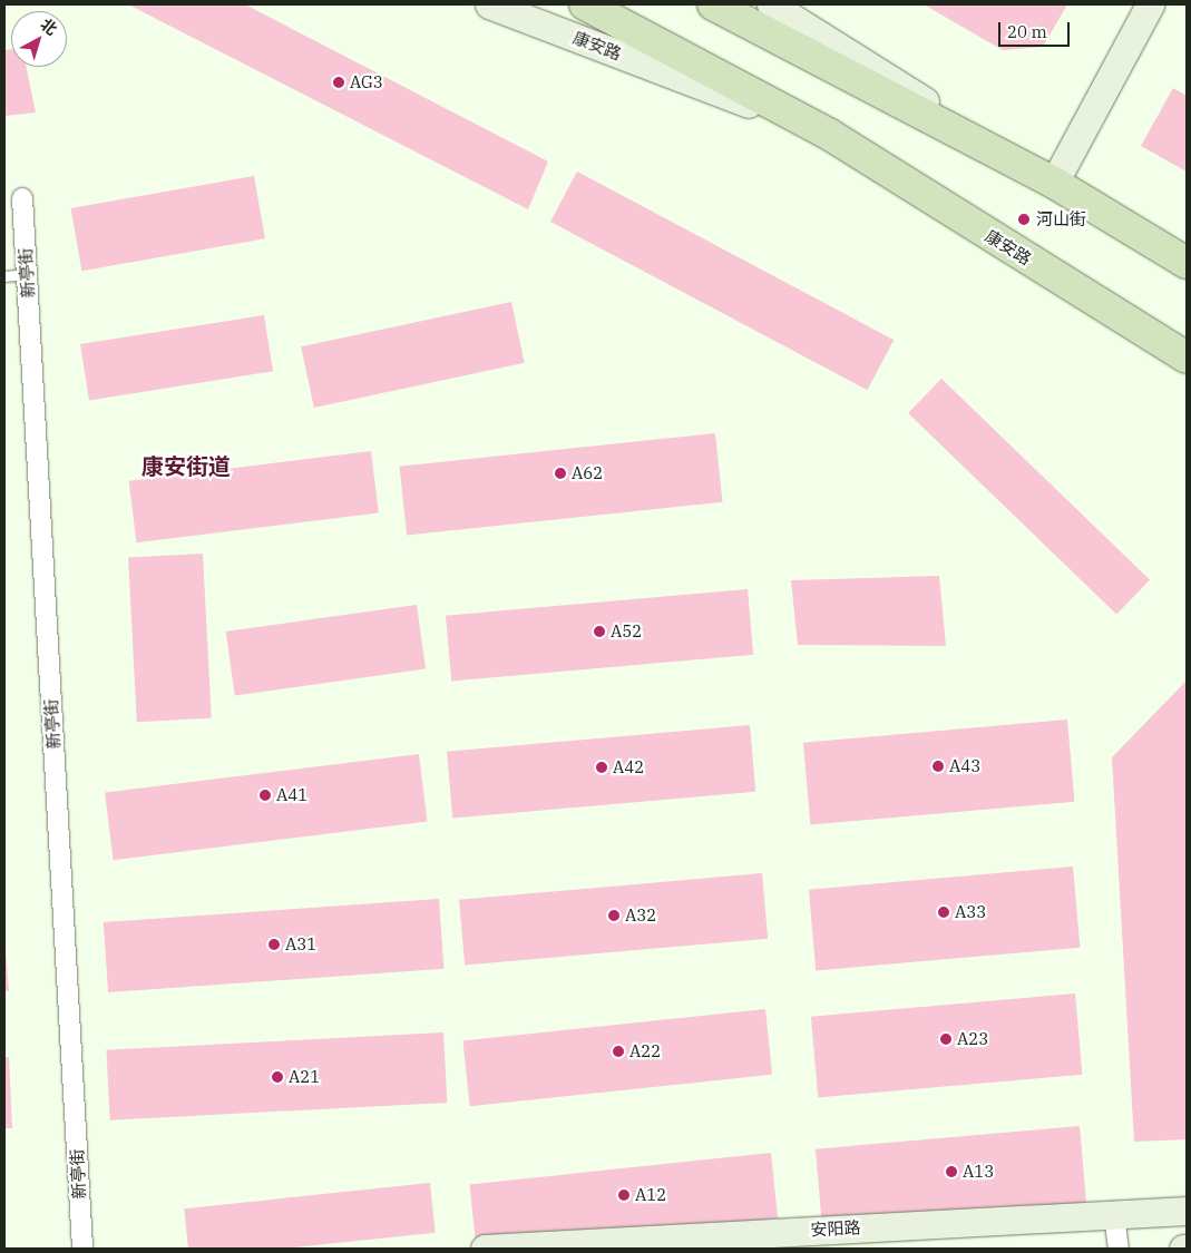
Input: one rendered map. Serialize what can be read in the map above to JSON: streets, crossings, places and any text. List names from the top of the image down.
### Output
{
  "streets": {
    "main road": ["康安路", "安阳路"],
    "street": ["新亭街"]
  },
  "districts": ["康安街道"],
  "places": [
    "AG3",
    "河山街",
    "A62",
    "A52",
    "A43",
    "A42",
    "A41",
    "A33",
    "A32",
    "A31",
    "A23",
    "A22",
    "A21",
    "A13",
    "A12"
  ],
  "scale_bar": "20 m",
  "north": "top right"
}
